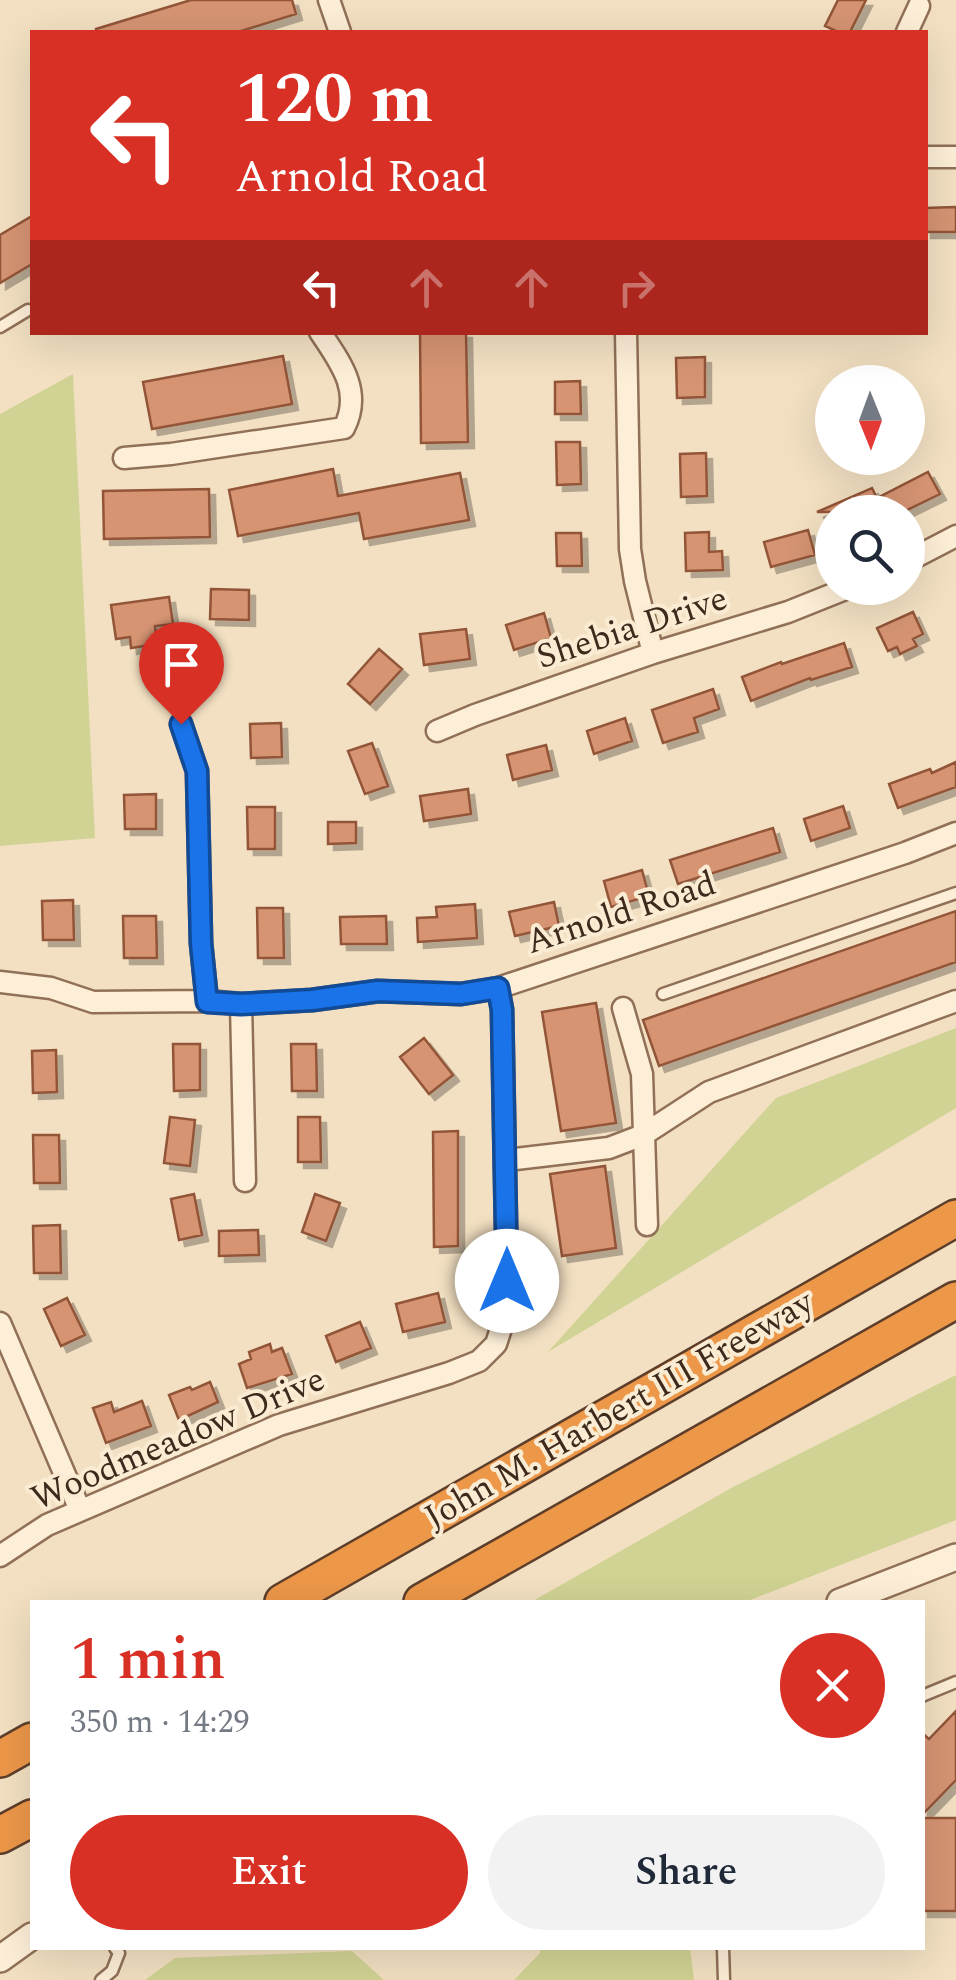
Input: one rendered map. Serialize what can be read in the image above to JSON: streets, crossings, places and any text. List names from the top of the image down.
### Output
{
  "streets": {
    "highway": ["John M. Harbert III Freeway"],
    "street": ["Shebia Drive", "Arnold Road", "Woodmeadow Drive"]
  },
  "crossings": [
    ["Arnold Road", "Woodmeadow Drive"]
  ],
  "north": "bottom",
  "page": {
    "turn": ["120 m", "Arnold Road"],
    "heading": ["1 min", "350 m · 14:29"],
    "buttons": ["Exit", "Share"]
  }
}
